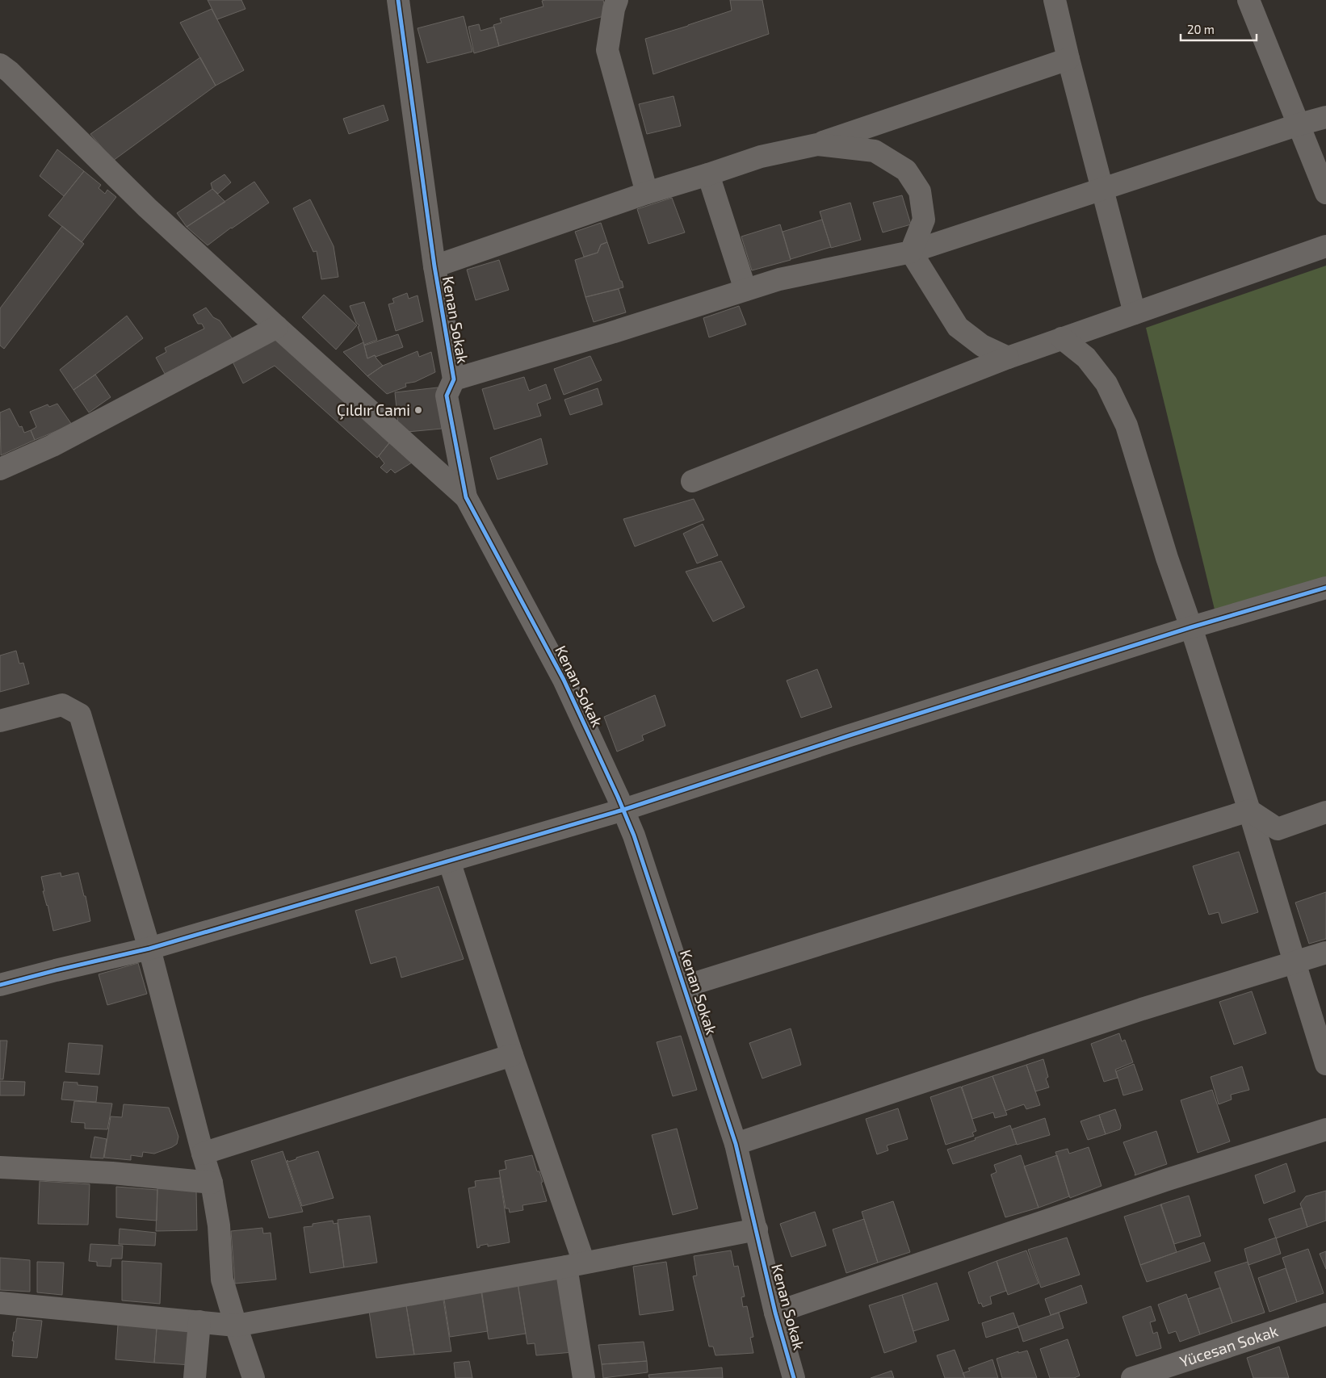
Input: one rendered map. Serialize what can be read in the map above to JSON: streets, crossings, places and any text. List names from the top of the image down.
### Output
{
  "streets": {
    "street": ["Kenan Sokak", "Yücesan Sokak"]
  },
  "places": ["Çıldır Cami"],
  "scale_bar": "20 m"
}
